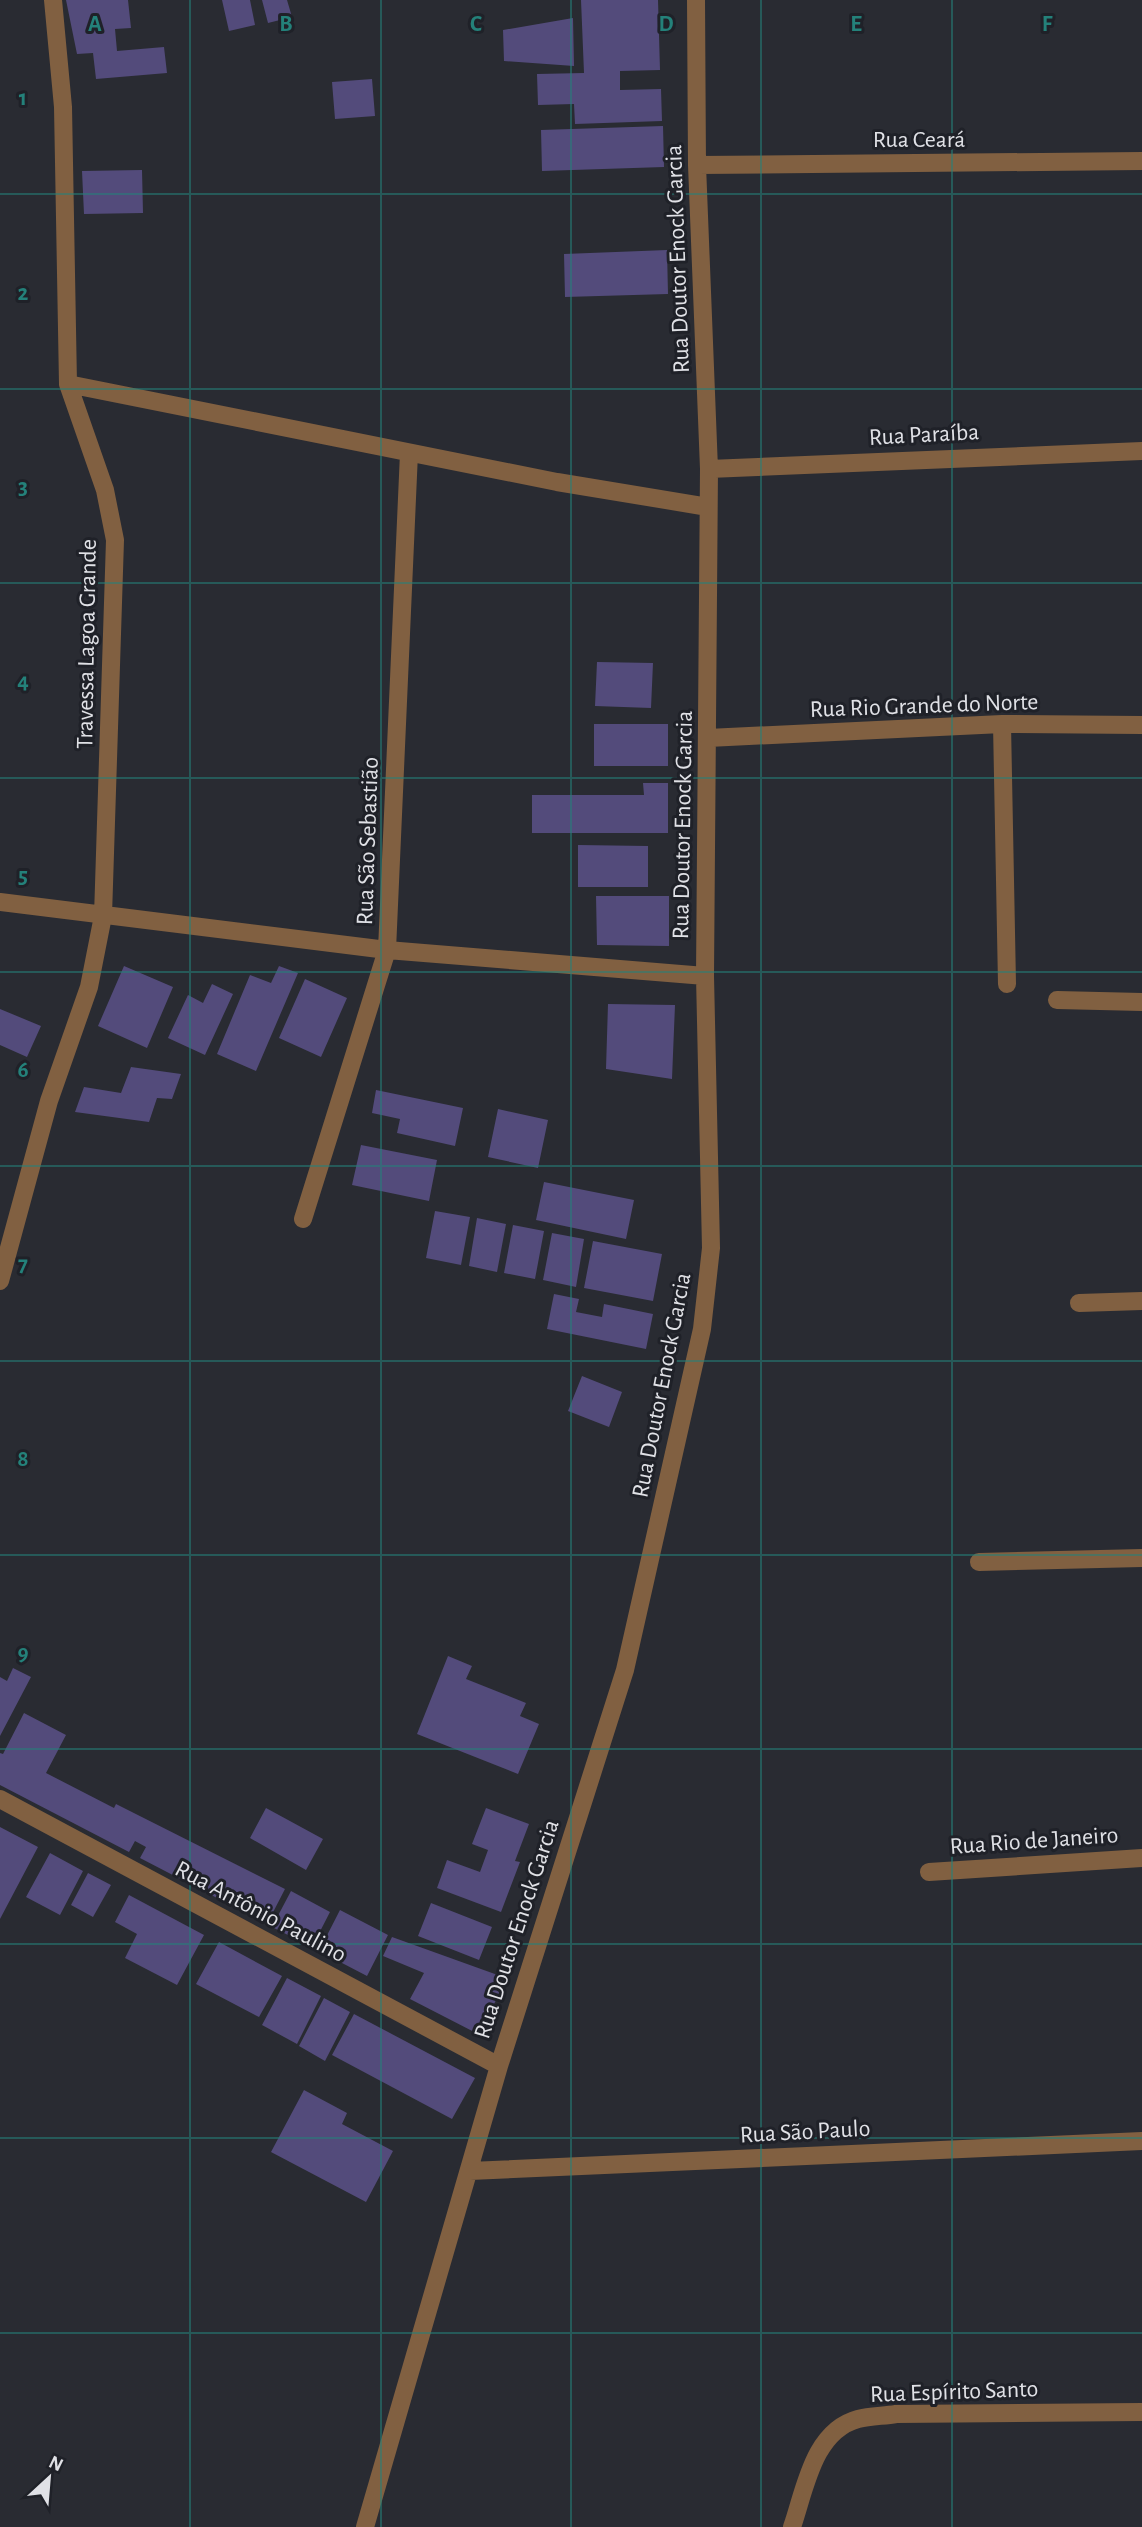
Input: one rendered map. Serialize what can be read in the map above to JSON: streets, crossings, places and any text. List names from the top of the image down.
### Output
{
  "streets": {
    "street": [
      "Rua Ceará",
      "Rua Doutor Enock Garcia",
      "Rua Paraíba",
      "Travessa Lagoa Grande",
      "Rua Rio Grande do Norte",
      "Rua São Sebastião",
      "Rua Rio de Janeiro",
      "Rua Antônio Paulino",
      "Rua São Paulo",
      "Rua Espírito Santo"
    ]
  },
  "crossings": [
    ["Rua Ceará", "Rua Doutor Enock Garcia"],
    ["Rua Doutor Enock Garcia", "Rua Paraíba"],
    ["Rua Doutor Enock Garcia", "Rua Rio Grande do Norte"],
    ["Rua Doutor Enock Garcia", "Rua Antônio Paulino"],
    ["Rua Doutor Enock Garcia", "Rua São Paulo"]
  ],
  "north": "top right",
  "grid": {
    "columns": [
      "A",
      "B",
      "C",
      "D",
      "E",
      "F"
    ],
    "rows": [
      "1",
      "2",
      "3",
      "4",
      "5",
      "6",
      "7",
      "8",
      "9"
    ]
  }
}
